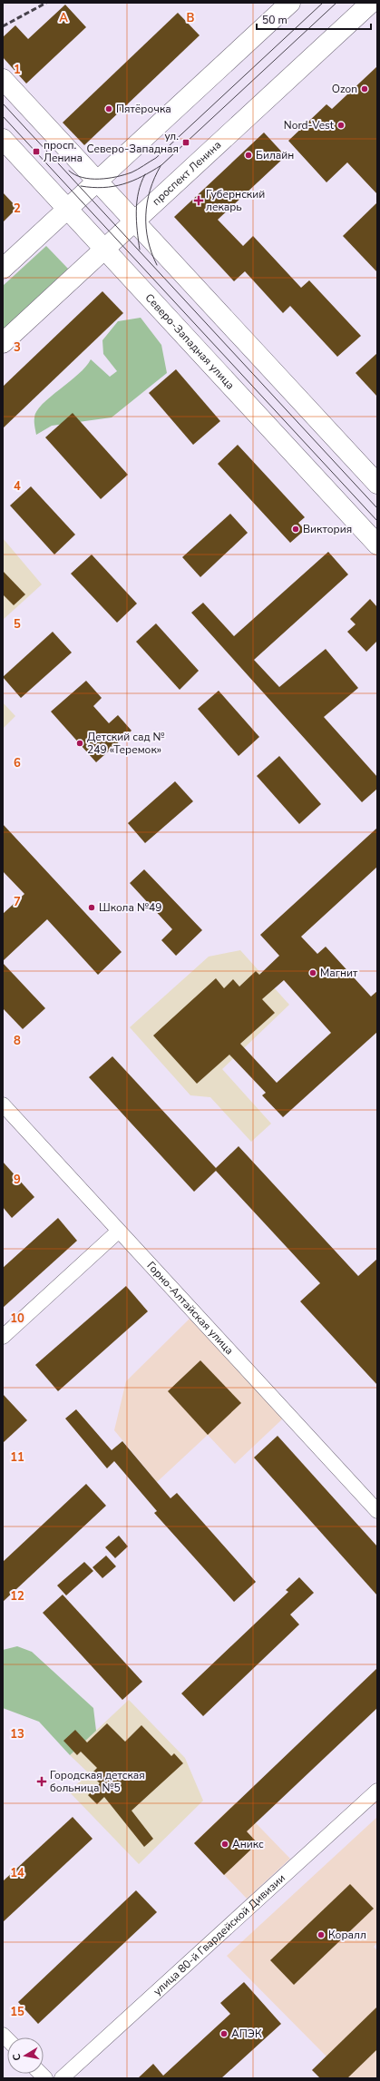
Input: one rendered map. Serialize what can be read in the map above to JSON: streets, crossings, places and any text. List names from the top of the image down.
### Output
{
  "streets": {
    "main road": ["проспект Ленина", "Северо-Западная улица"],
    "street": ["Горно-Алтайская улица", "улица 80-й Гвардейской Дивизии"]
  },
  "crossings": [
    ["проспект Ленина", "Северо-Западная улица"]
  ],
  "places": {
    "other": [
      "Ozon",
      "Пятёрочка",
      "Nord-Vest",
      "Билайн",
      "Виктория",
      "Детский сад № 249 «Теремок»",
      "Школа №49",
      "Магнит",
      "Аникс",
      "Коралл",
      "АПЭК"
    ],
    "transit": ["ул. Северо-Западная", "просп. Ленина"],
    "health": ["Губернский лекарь", "Городская детская больница №5"]
  },
  "scale_bar": "50 m",
  "north": "left",
  "grid": {
    "columns": ["A", "B"],
    "rows": [
      "1",
      "2",
      "3",
      "4",
      "5",
      "6",
      "7",
      "8",
      "9",
      "10",
      "11",
      "12",
      "13",
      "14",
      "15"
    ]
  }
}
